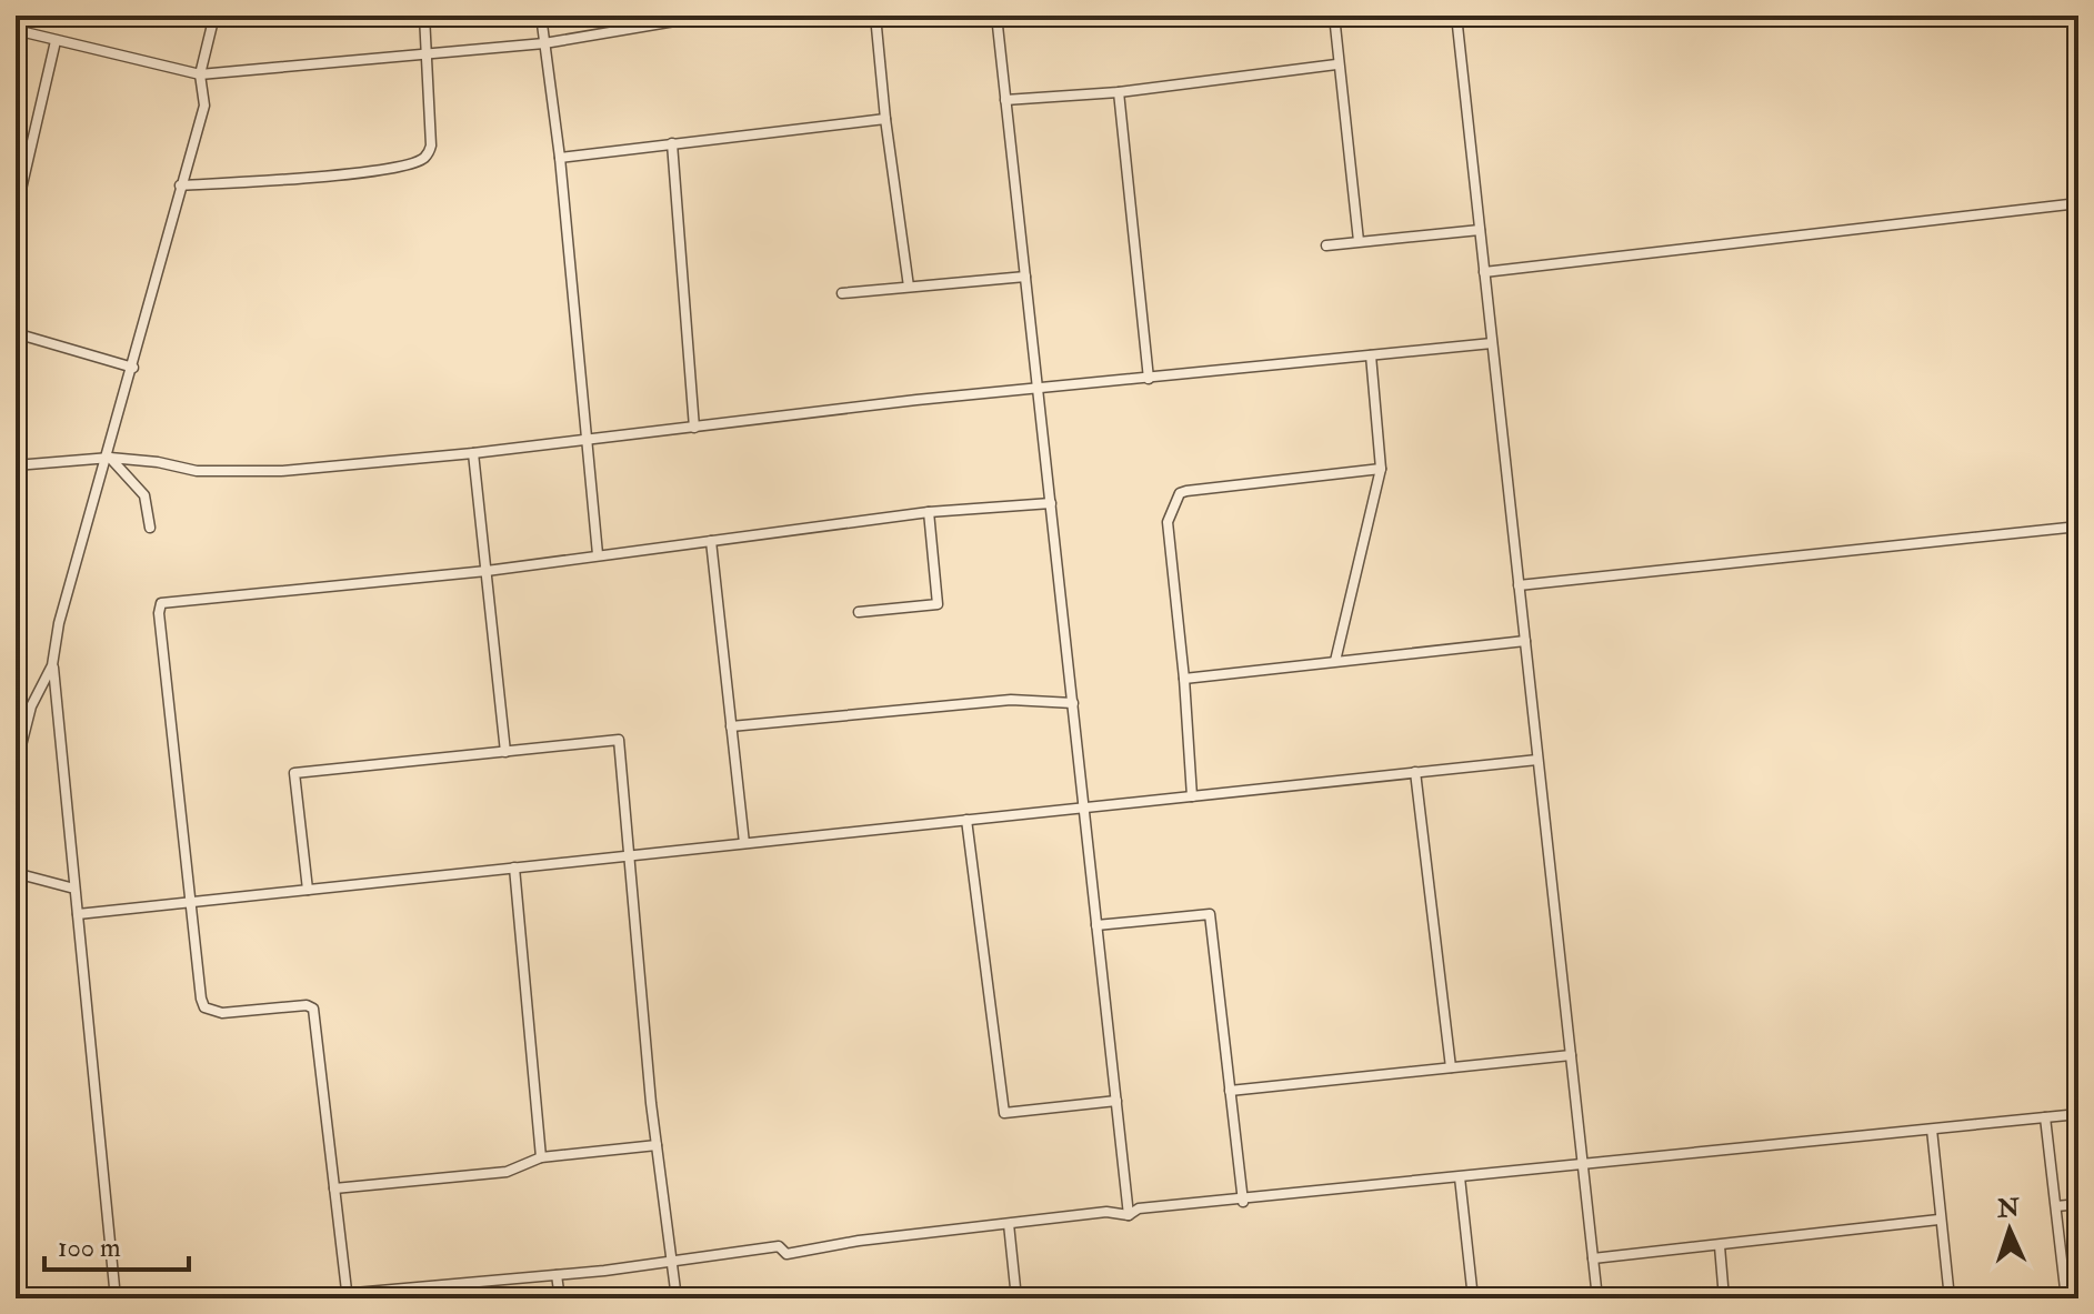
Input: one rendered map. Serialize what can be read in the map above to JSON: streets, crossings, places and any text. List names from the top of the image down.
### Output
{
  "scale_bar": "100 m",
  "north": "top"
}
